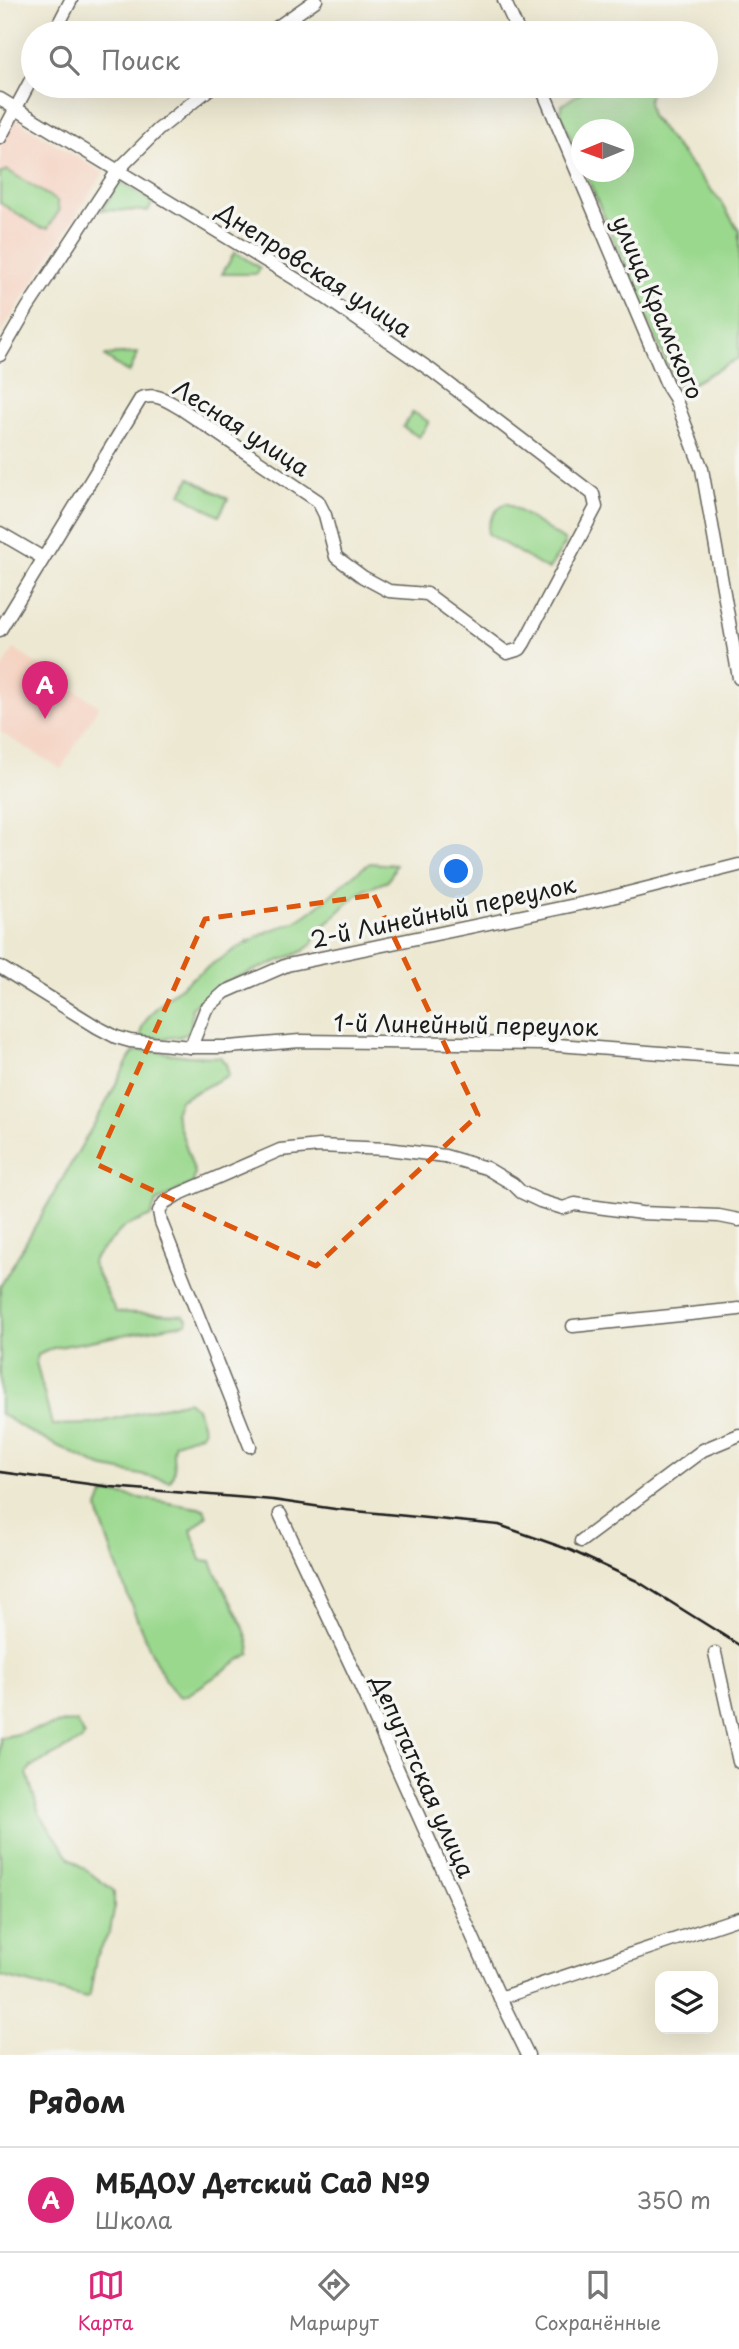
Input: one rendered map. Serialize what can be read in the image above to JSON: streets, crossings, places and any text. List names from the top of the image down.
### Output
{
  "streets": {
    "street": [
      "Днепровская улица",
      "улица Крамского",
      "Лесная улица",
      "2-й Линейный переулок",
      "1-й Линейный переулок",
      "Депутатская улица"
    ]
  },
  "crossings": [
    ["Днепровская улица", "Лесная улица"],
    ["2-й Линейный переулок", "1-й Линейный переулок"]
  ],
  "north": "left",
  "page": {
    "search": "Поиск",
    "pins": "A",
    "heading": "Рядом",
    "list": [
      {
        "mark": "A",
        "name": "МБДОУ Детский Сад №9",
        "note": "Школа",
        "value": "350 m"
      }
    ],
    "nav": ["Карта", "Маршрут", "Сохранённые"]
  }
}
